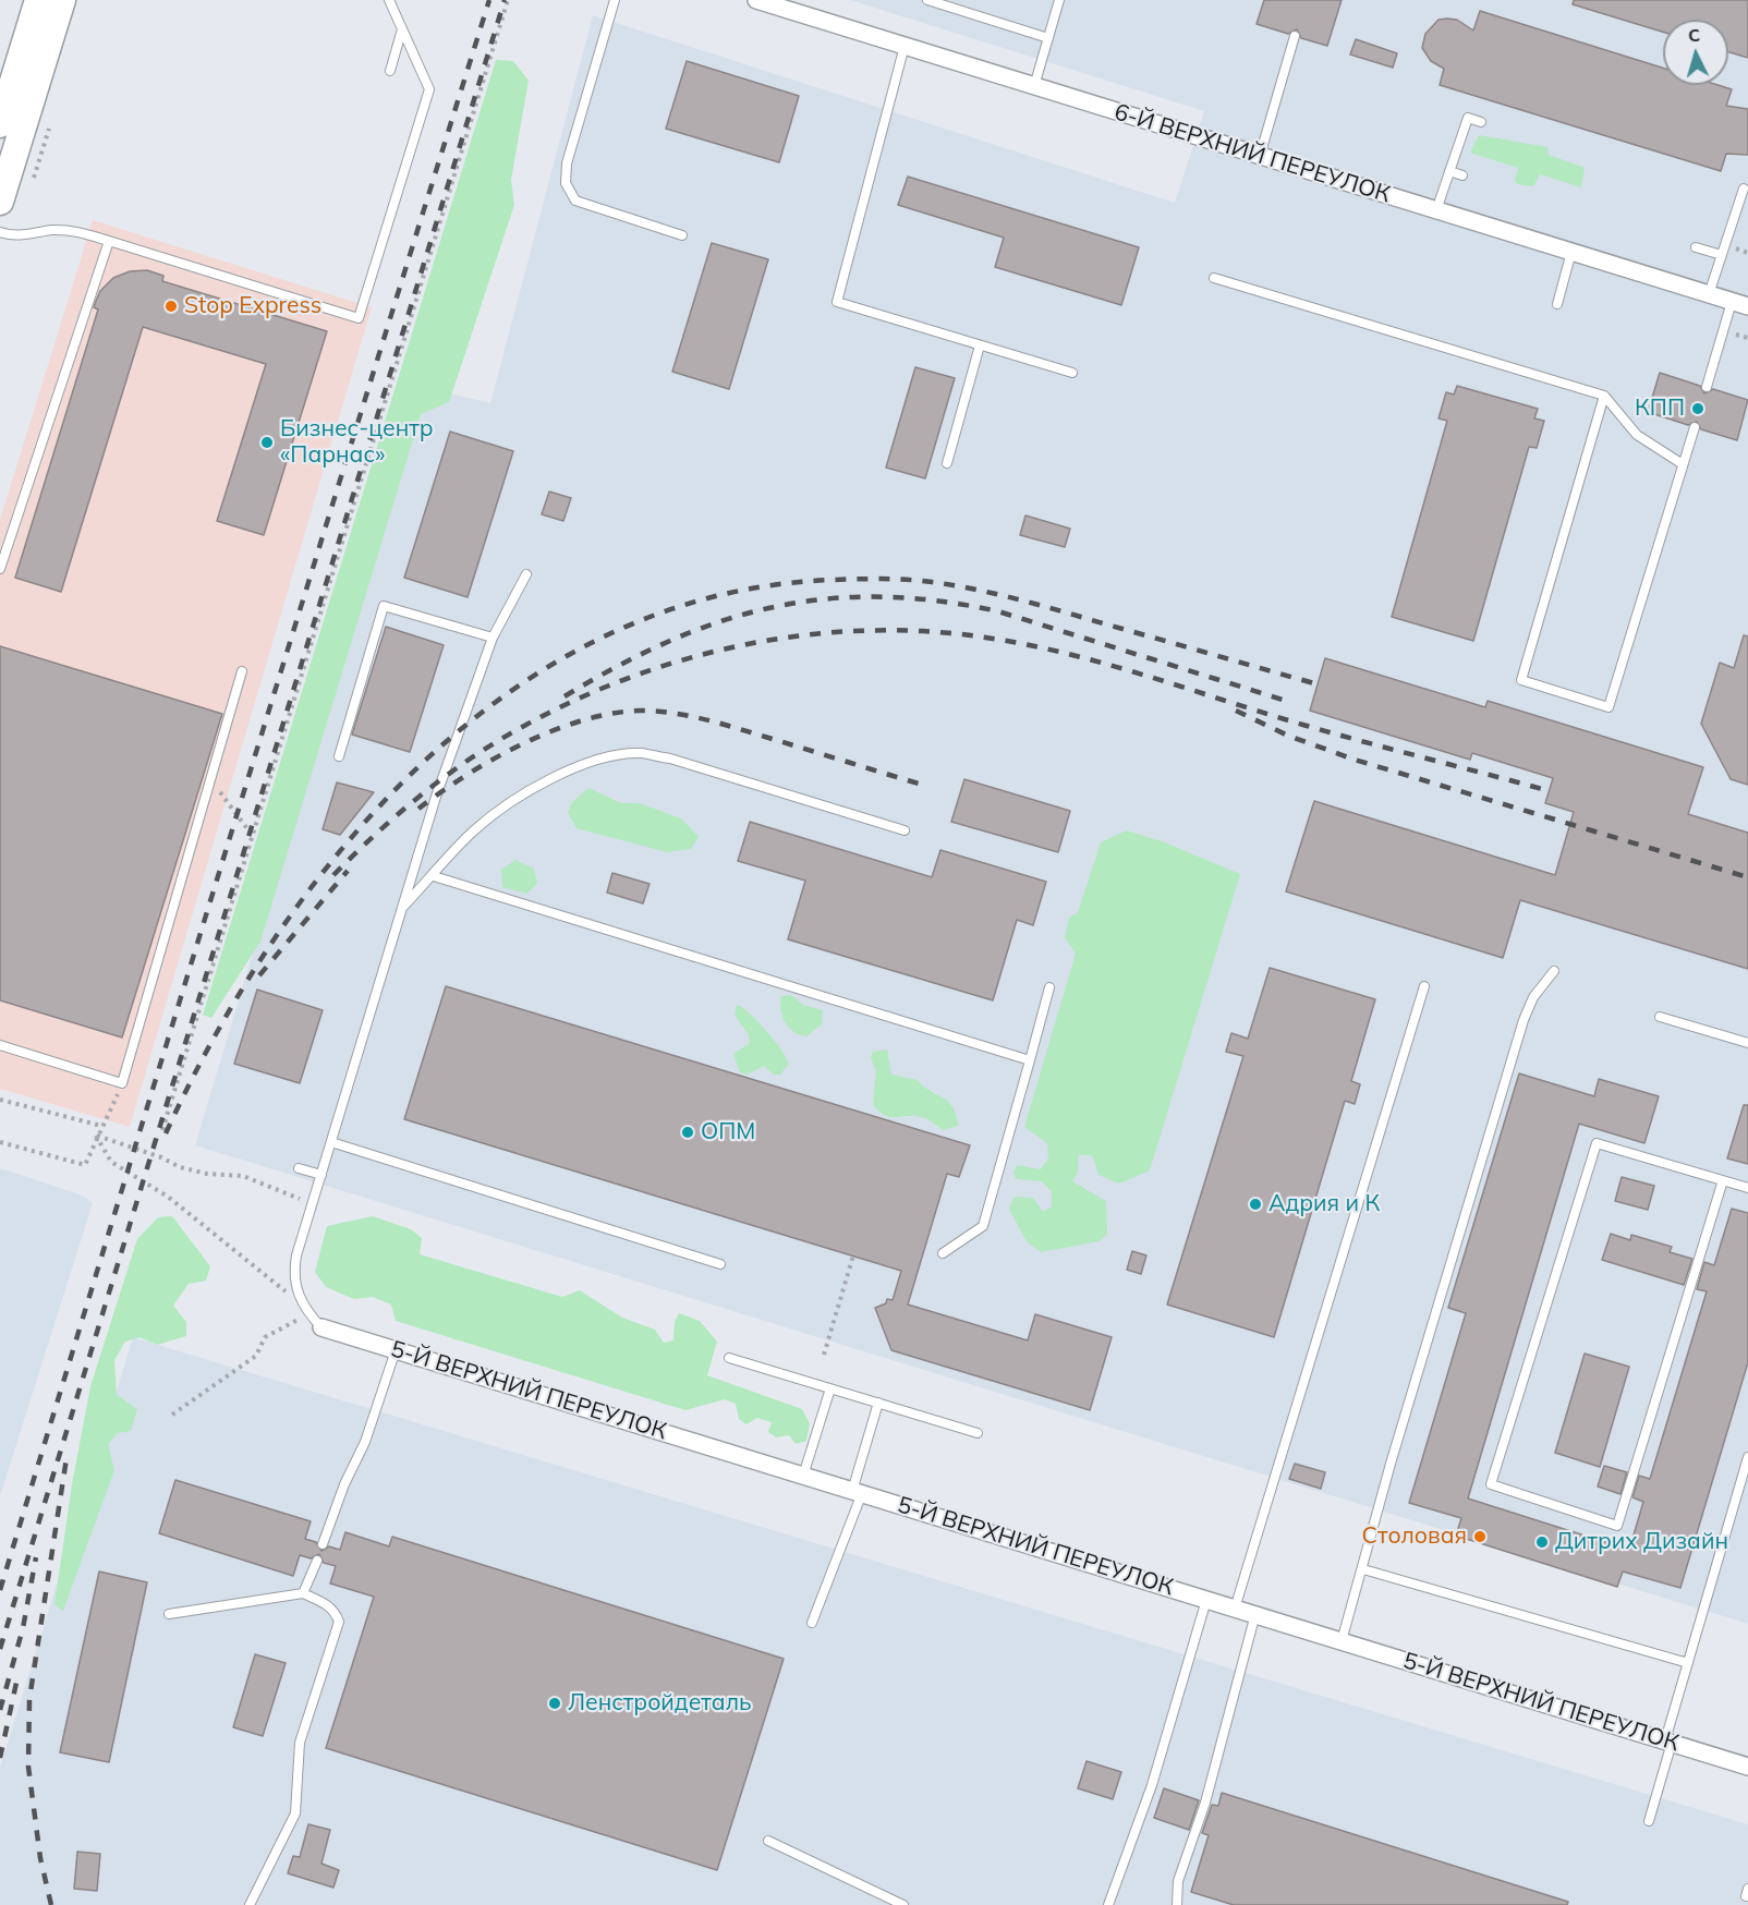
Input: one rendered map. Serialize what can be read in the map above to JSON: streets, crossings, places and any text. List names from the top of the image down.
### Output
{
  "streets": {
    "street": ["6-Й ВЕРХНИЙ ПЕРЕУЛОК", "5-Й ВЕРХНИЙ ПЕРЕУЛОК"]
  },
  "places": [
    "Stop Express",
    "КПП",
    "Бизнес-центр «Парнас»",
    "ОПМ",
    "Адрия и К",
    "Столовая",
    "Дитрих Дизайн",
    "Ленстройдеталь"
  ],
  "north": "top"
}
